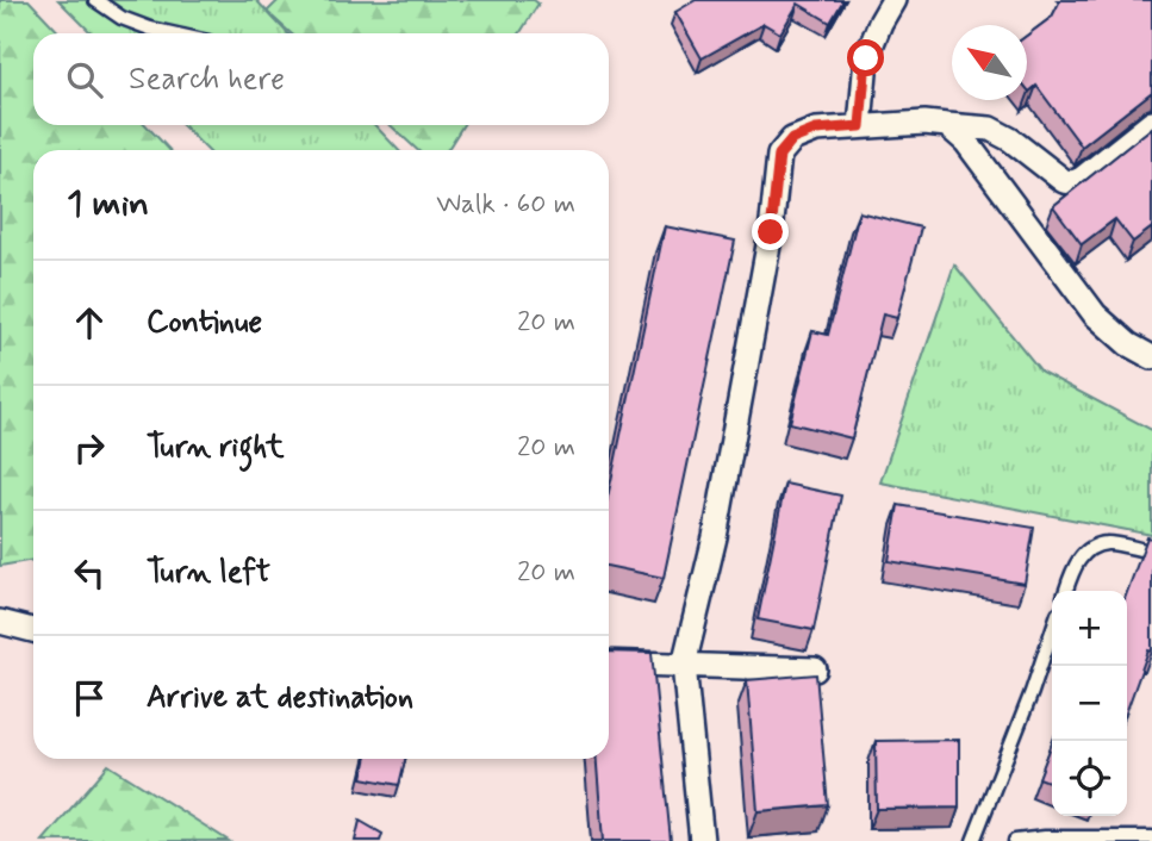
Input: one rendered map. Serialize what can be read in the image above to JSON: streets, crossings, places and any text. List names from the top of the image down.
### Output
{
  "north": "top left",
  "page": {
    "search": "Search here",
    "heading": ["1 min", "Walk · 60 m"],
    "list": [
      ["Continue", "20 m"],
      ["Turn right", "20 m"],
      ["Turn left", "20 m"],
      "Arrive at destination"
    ],
    "map_buttons": ["+", "−"]
  }
}
